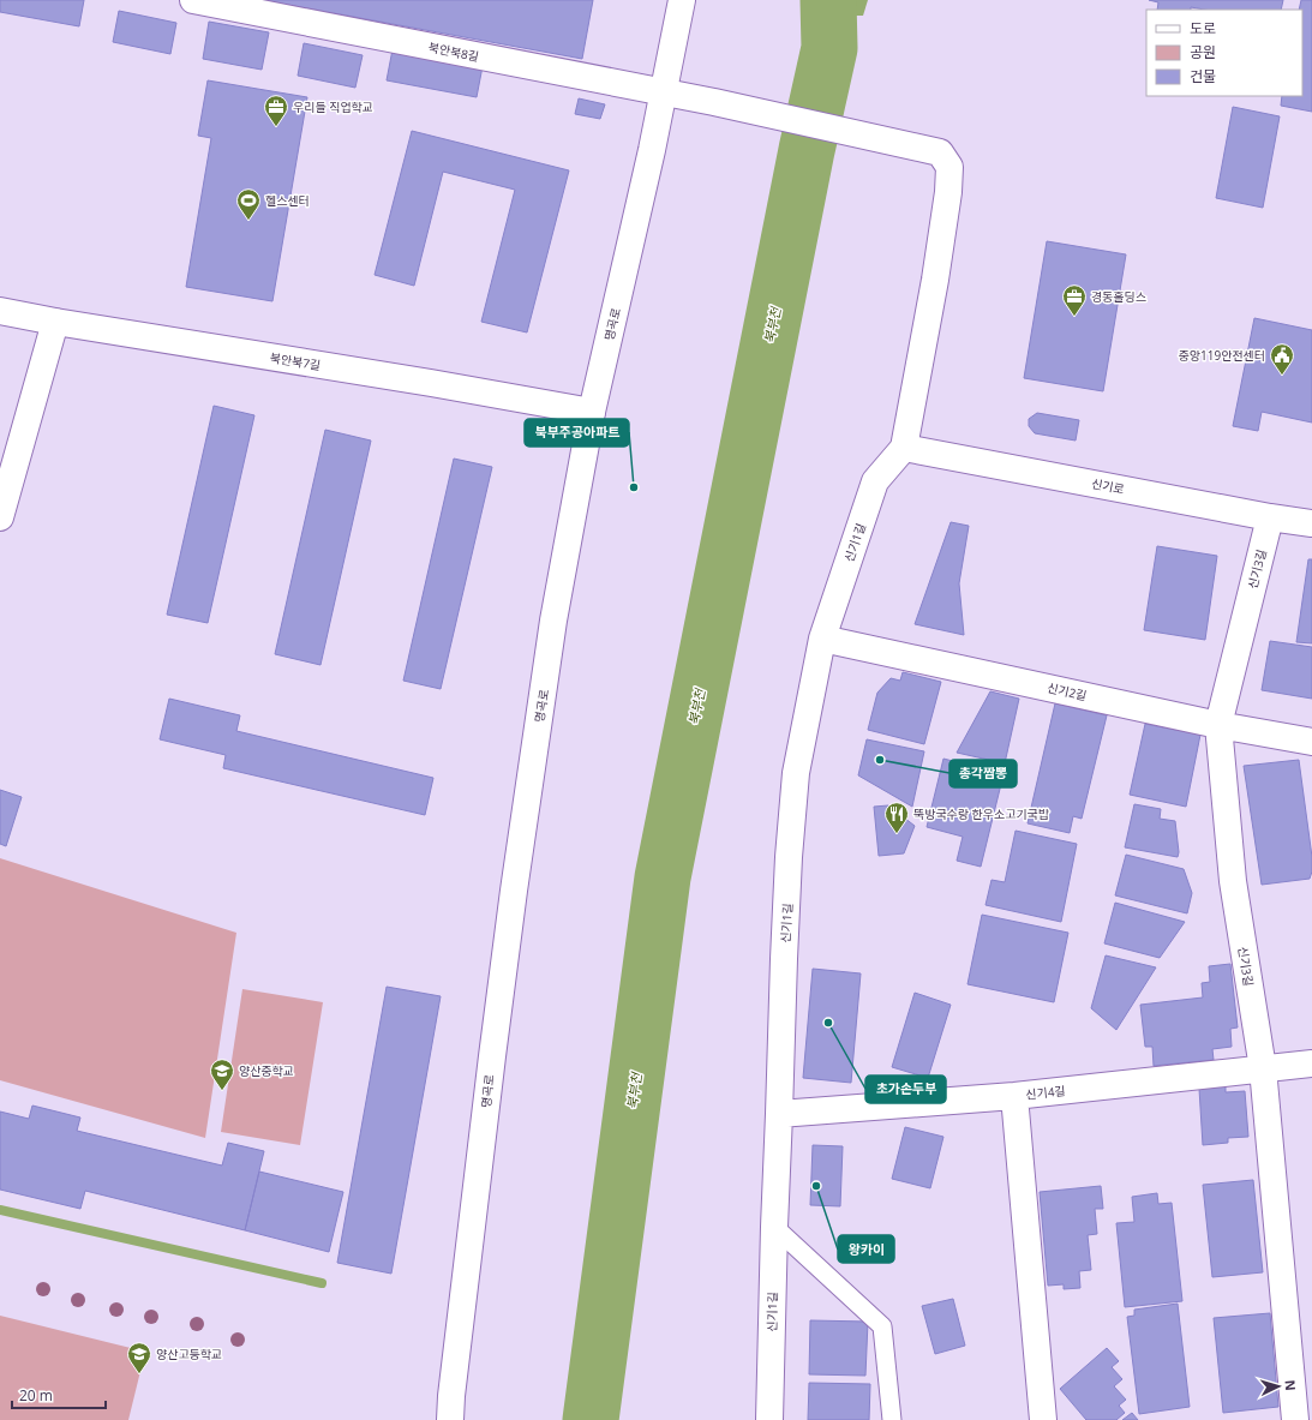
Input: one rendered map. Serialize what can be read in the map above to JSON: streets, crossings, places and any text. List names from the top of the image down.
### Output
{
  "streets": {
    "street": [
      "북안북8길",
      "명곡로",
      "북안북7길",
      "신기로",
      "신기1길",
      "신기3길",
      "신기2길",
      "신기4길"
    ]
  },
  "crossings": [
    ["북안북8길", "명곡로"],
    ["북안북8길", "신기로"],
    ["북안북8길", "신기1길"],
    ["명곡로", "북안북7길"],
    ["신기로", "신기1길"],
    ["신기로", "신기3길"],
    ["신기1길", "신기2길"],
    ["신기1길", "신기4길"],
    ["신기3길", "신기2길"],
    ["신기3길", "신기4길"]
  ],
  "water": ["북부천"],
  "places": {
    "office": ["우리들 직업학교", "경동홀딩스"],
    "sports": ["헬스센터"],
    "public building": ["중앙119안전센터"],
    "other": [
      "북부주공아파트",
      "총각짬뽕",
      "초가손두부",
      "왕카이"
    ],
    "restaurant": ["뚝방국수랑 한우소고기국밥"],
    "school or university": ["양산중학교", "양산고등학교"]
  },
  "legend": ["도로", "공원", "건물"],
  "scale_bar": "20 m",
  "north": "right"
}
